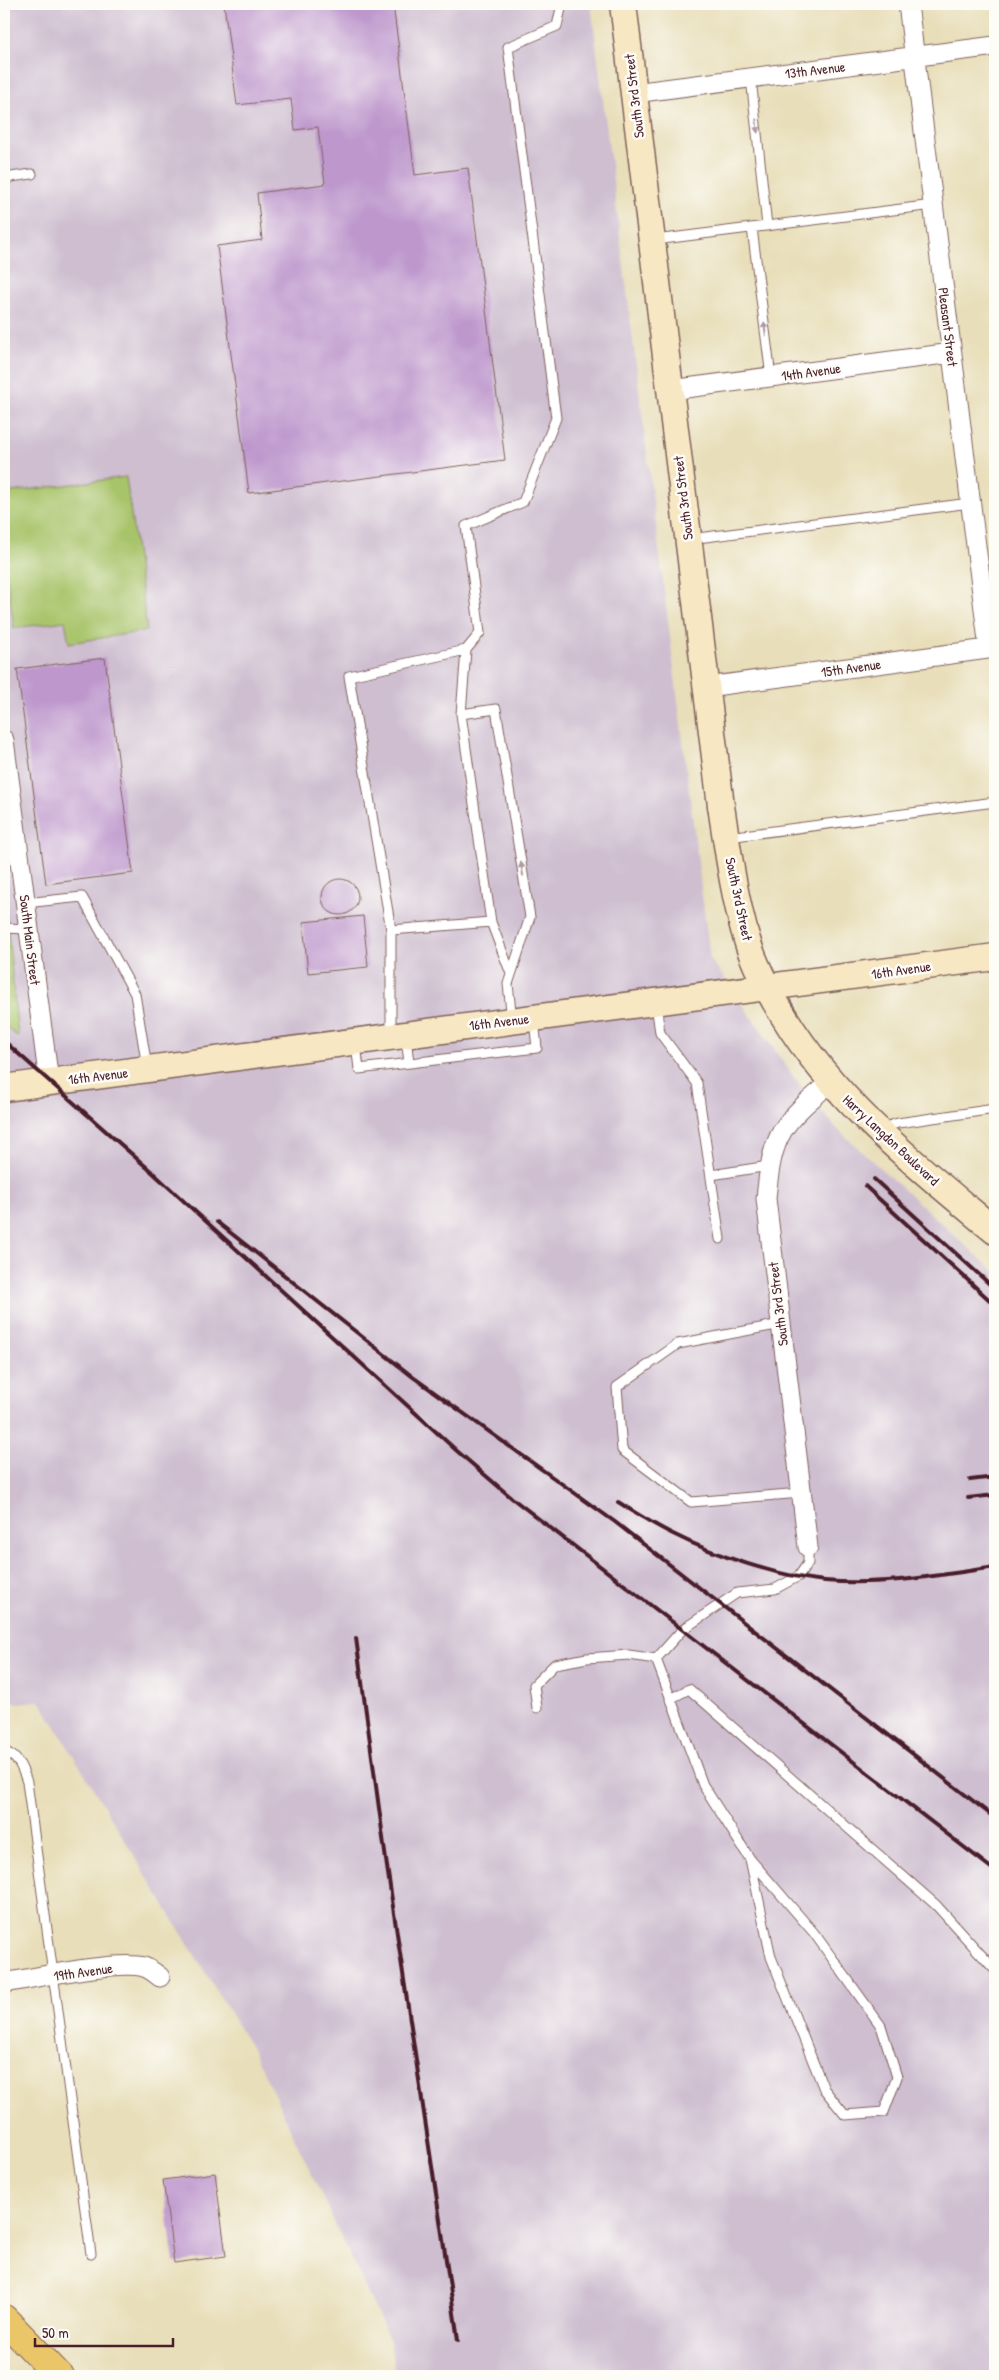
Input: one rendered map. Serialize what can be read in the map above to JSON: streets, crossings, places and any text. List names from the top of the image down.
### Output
{
  "streets": {
    "main road": ["South 3rd Street", "16th Avenue", "Harry Langdon Boulevard"],
    "street": [
      "13th Avenue",
      "Pleasant Street",
      "14th Avenue",
      "15th Avenue",
      "South Main Street",
      "19th Avenue"
    ]
  },
  "crossings": [
    ["13th Avenue", "South 3rd Street"],
    ["13th Avenue", "Pleasant Street"],
    ["South 3rd Street", "14th Avenue"],
    ["South 3rd Street", "15th Avenue"],
    ["South 3rd Street", "16th Avenue"],
    ["South 3rd Street", "Harry Langdon Boulevard"],
    ["Pleasant Street", "14th Avenue"],
    ["Pleasant Street", "15th Avenue"],
    ["South Main Street", "16th Avenue"],
    ["16th Avenue", "Harry Langdon Boulevard"]
  ],
  "scale_bar": "50 m"
}
